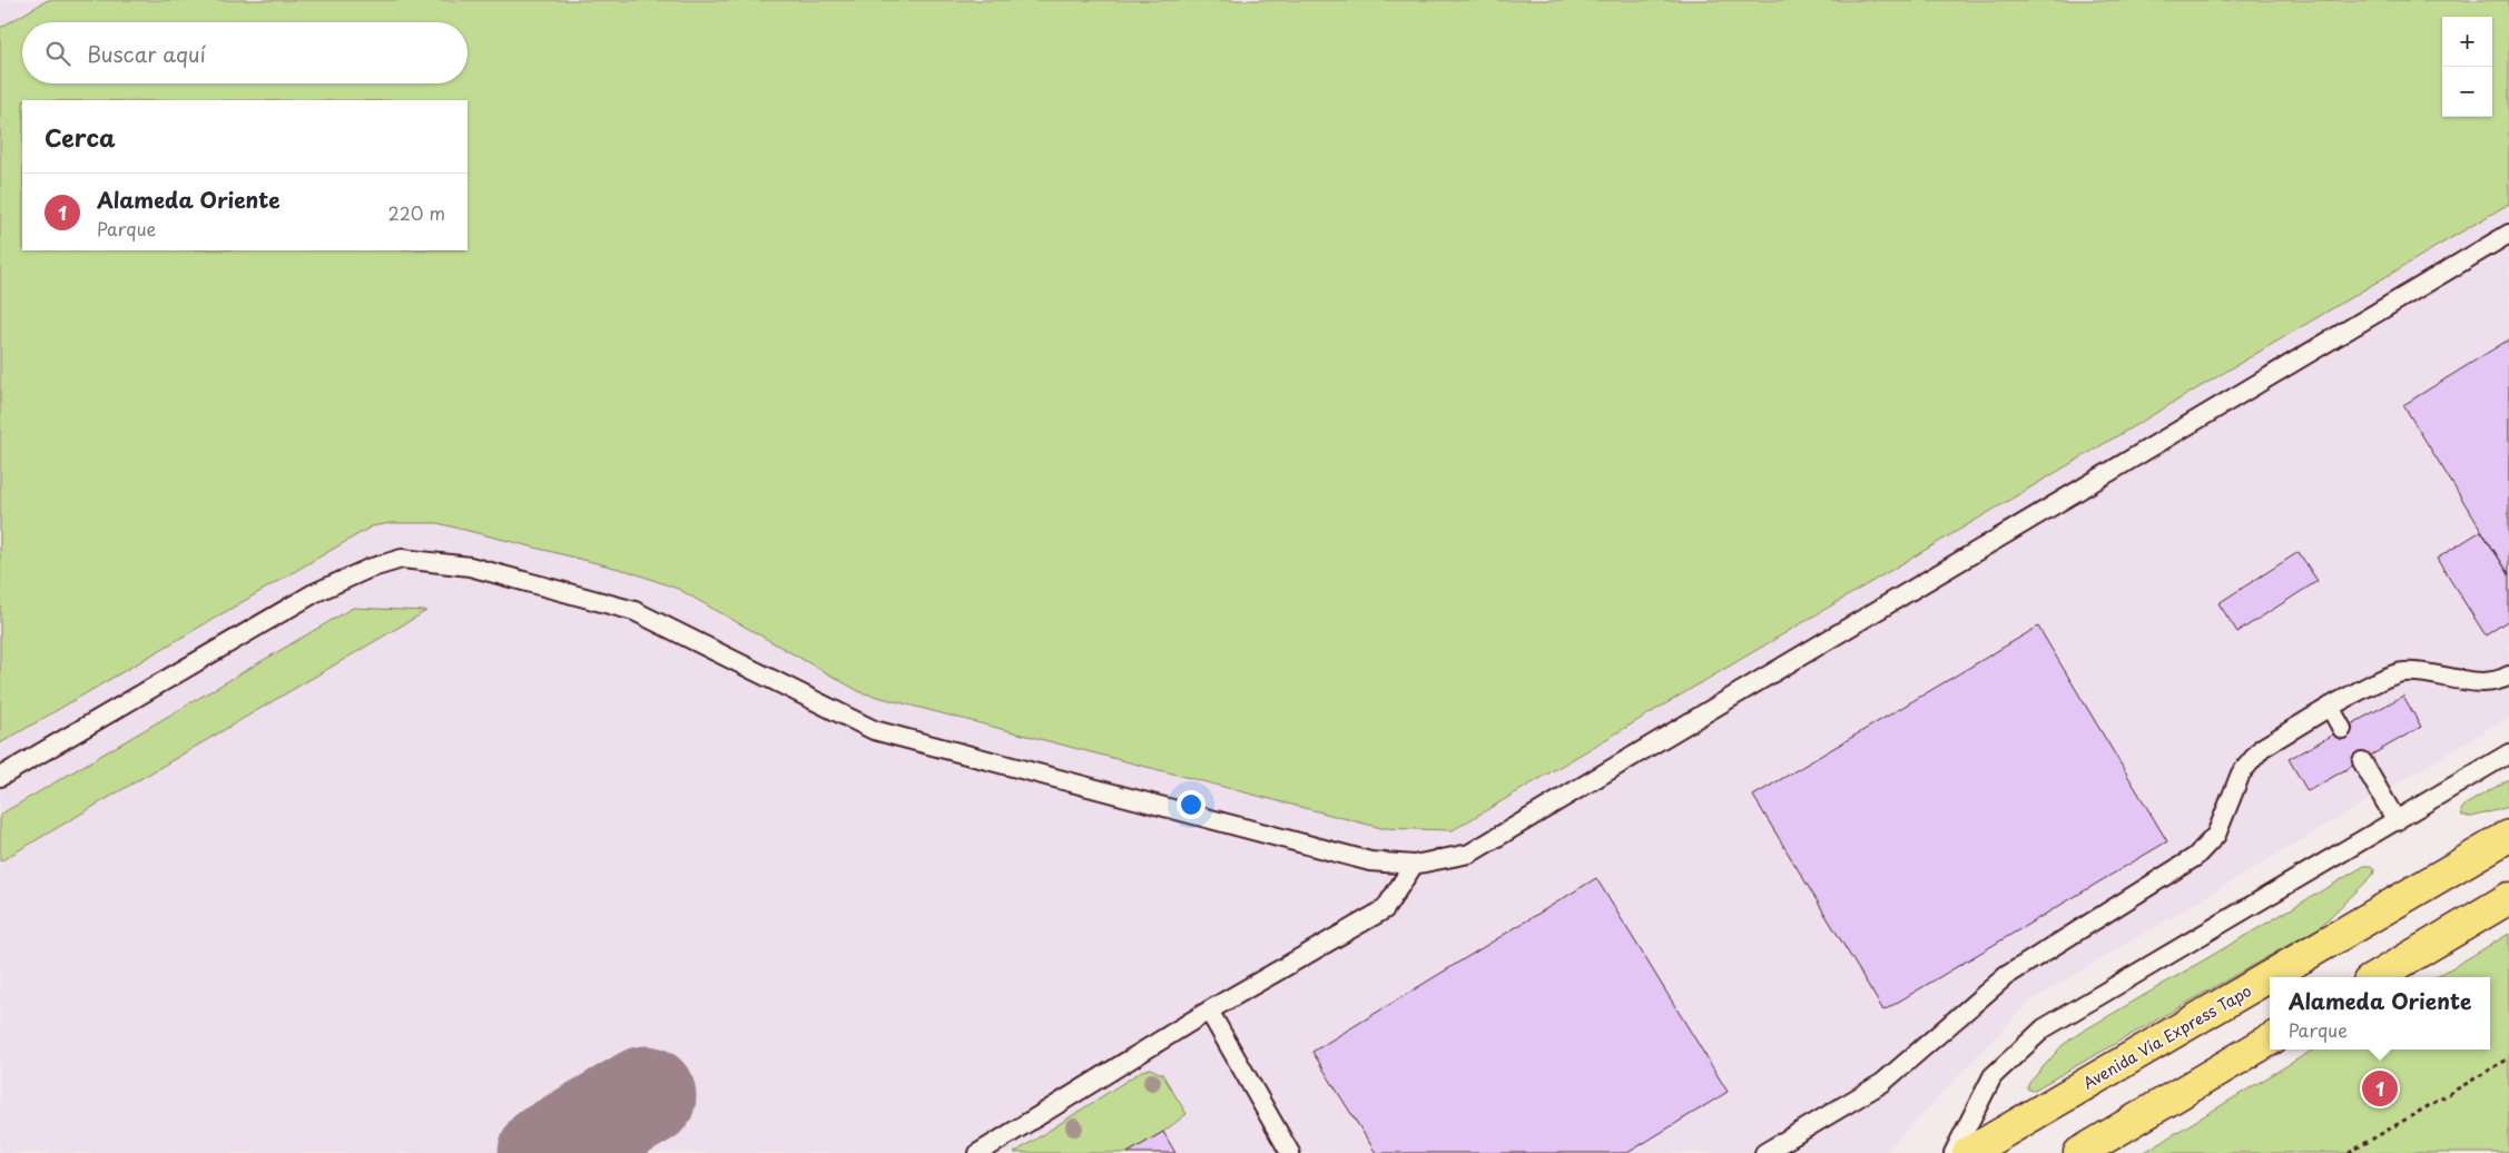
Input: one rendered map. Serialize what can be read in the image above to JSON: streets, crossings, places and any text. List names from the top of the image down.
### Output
{
  "streets": {
    "main road": ["Avenida Vía Express Tapo"]
  },
  "page": {
    "map_buttons": ["+", "−"],
    "search": "Buscar aquí",
    "heading": "Cerca",
    "list": [
      {
        "mark": "1",
        "name": "Alameda Oriente",
        "note": "Parque",
        "value": "220 m"
      }
    ],
    "popup": ["Alameda Oriente", "Parque"],
    "pins": "1"
  }
}
